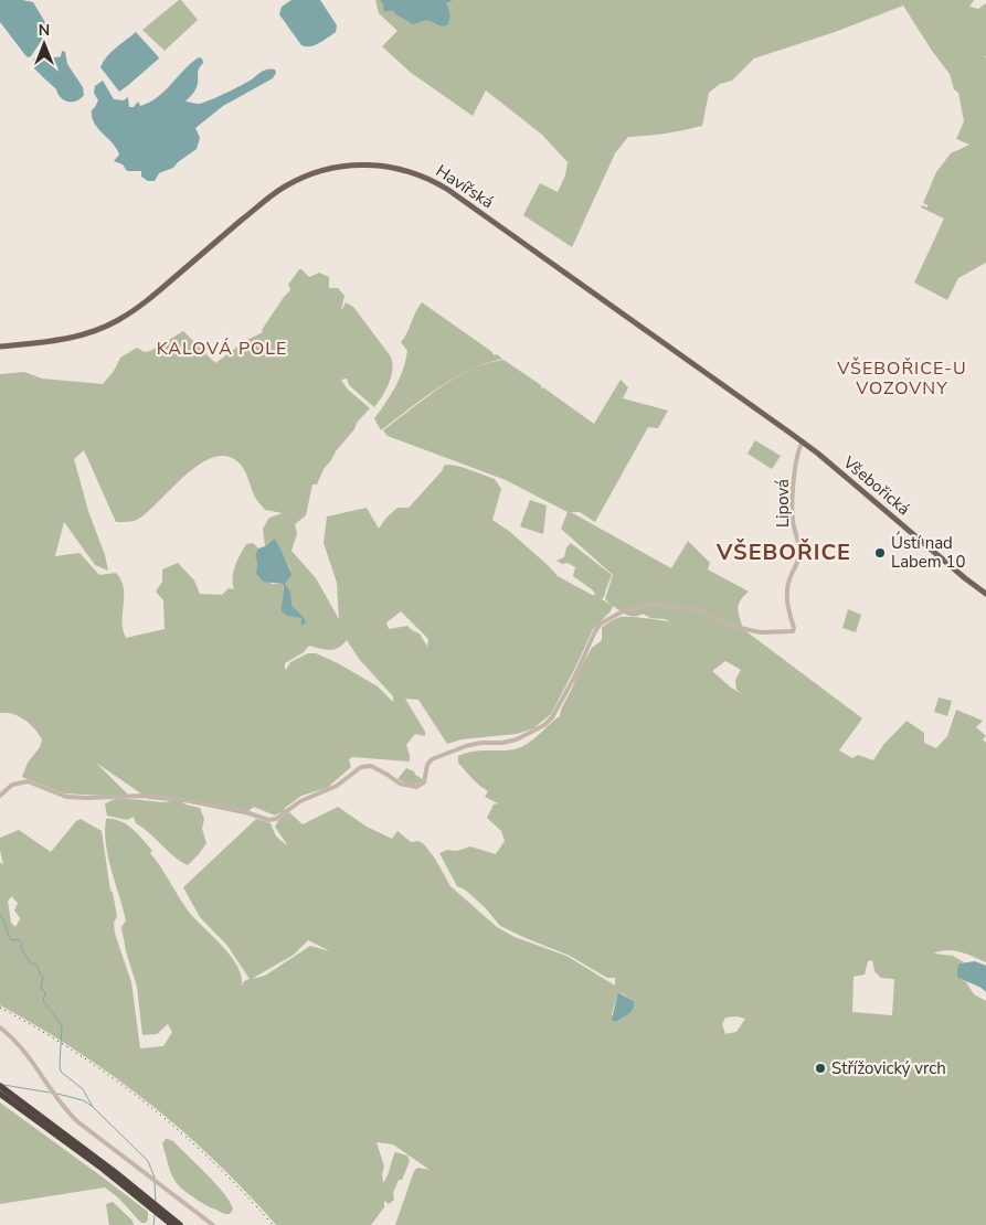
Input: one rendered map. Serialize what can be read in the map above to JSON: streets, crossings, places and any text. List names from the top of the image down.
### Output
{
  "streets": {
    "main road": ["Havířská", "Všebořická"],
    "street": ["Lipová"]
  },
  "crossings": [
    ["Havířská", "Všebořická"],
    ["Havířská", "Lipová"],
    ["Všebořická", "Lipová"]
  ],
  "districts": ["KALOVÁ POLE", "VŠEBOŘICE-U VOZOVNY", "VŠEBOŘICE"],
  "places": ["Ústí nad Labem 10", "Střížovický vrch"],
  "north": "top"
}
